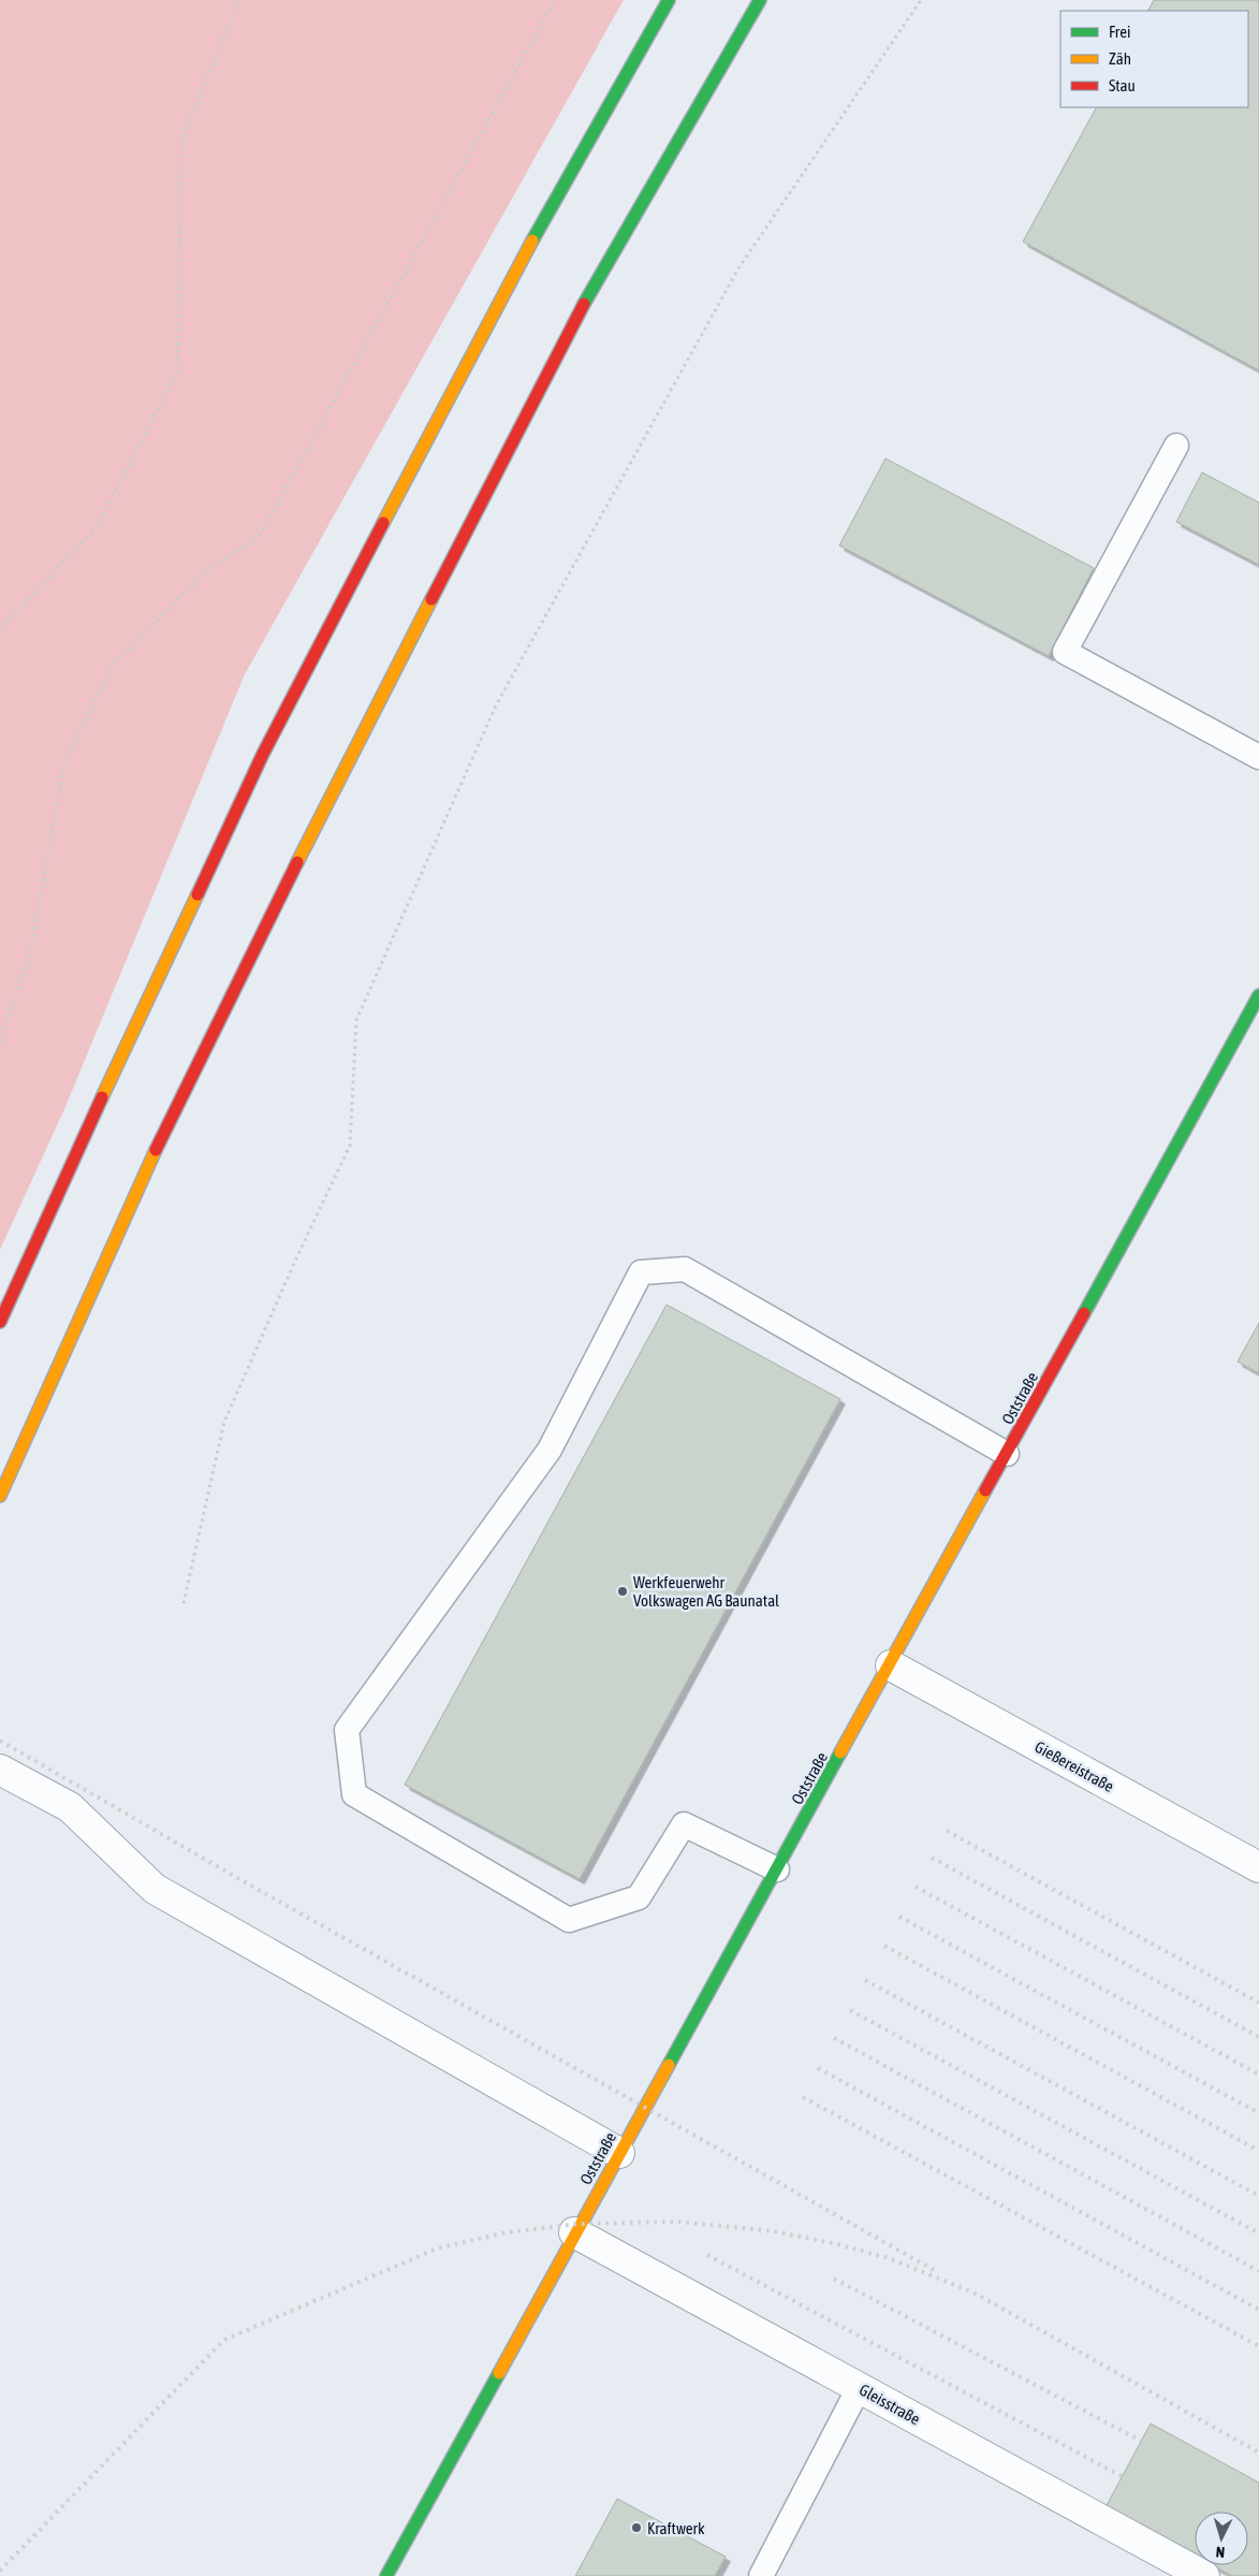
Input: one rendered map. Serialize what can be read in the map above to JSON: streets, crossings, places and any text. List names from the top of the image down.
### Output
{
  "streets": {
    "main road": ["Oststraße"],
    "street": ["Gießereistraße", "Gleisstraße"]
  },
  "crossings": [
    ["Oststraße", "Gießereistraße"],
    ["Oststraße", "Gleisstraße"]
  ],
  "places": ["Werkfeuerwehr Volkswagen AG Baunatal", "Kraftwerk"],
  "legend": ["Frei", "Zäh", "Stau"],
  "north": "bottom"
}
